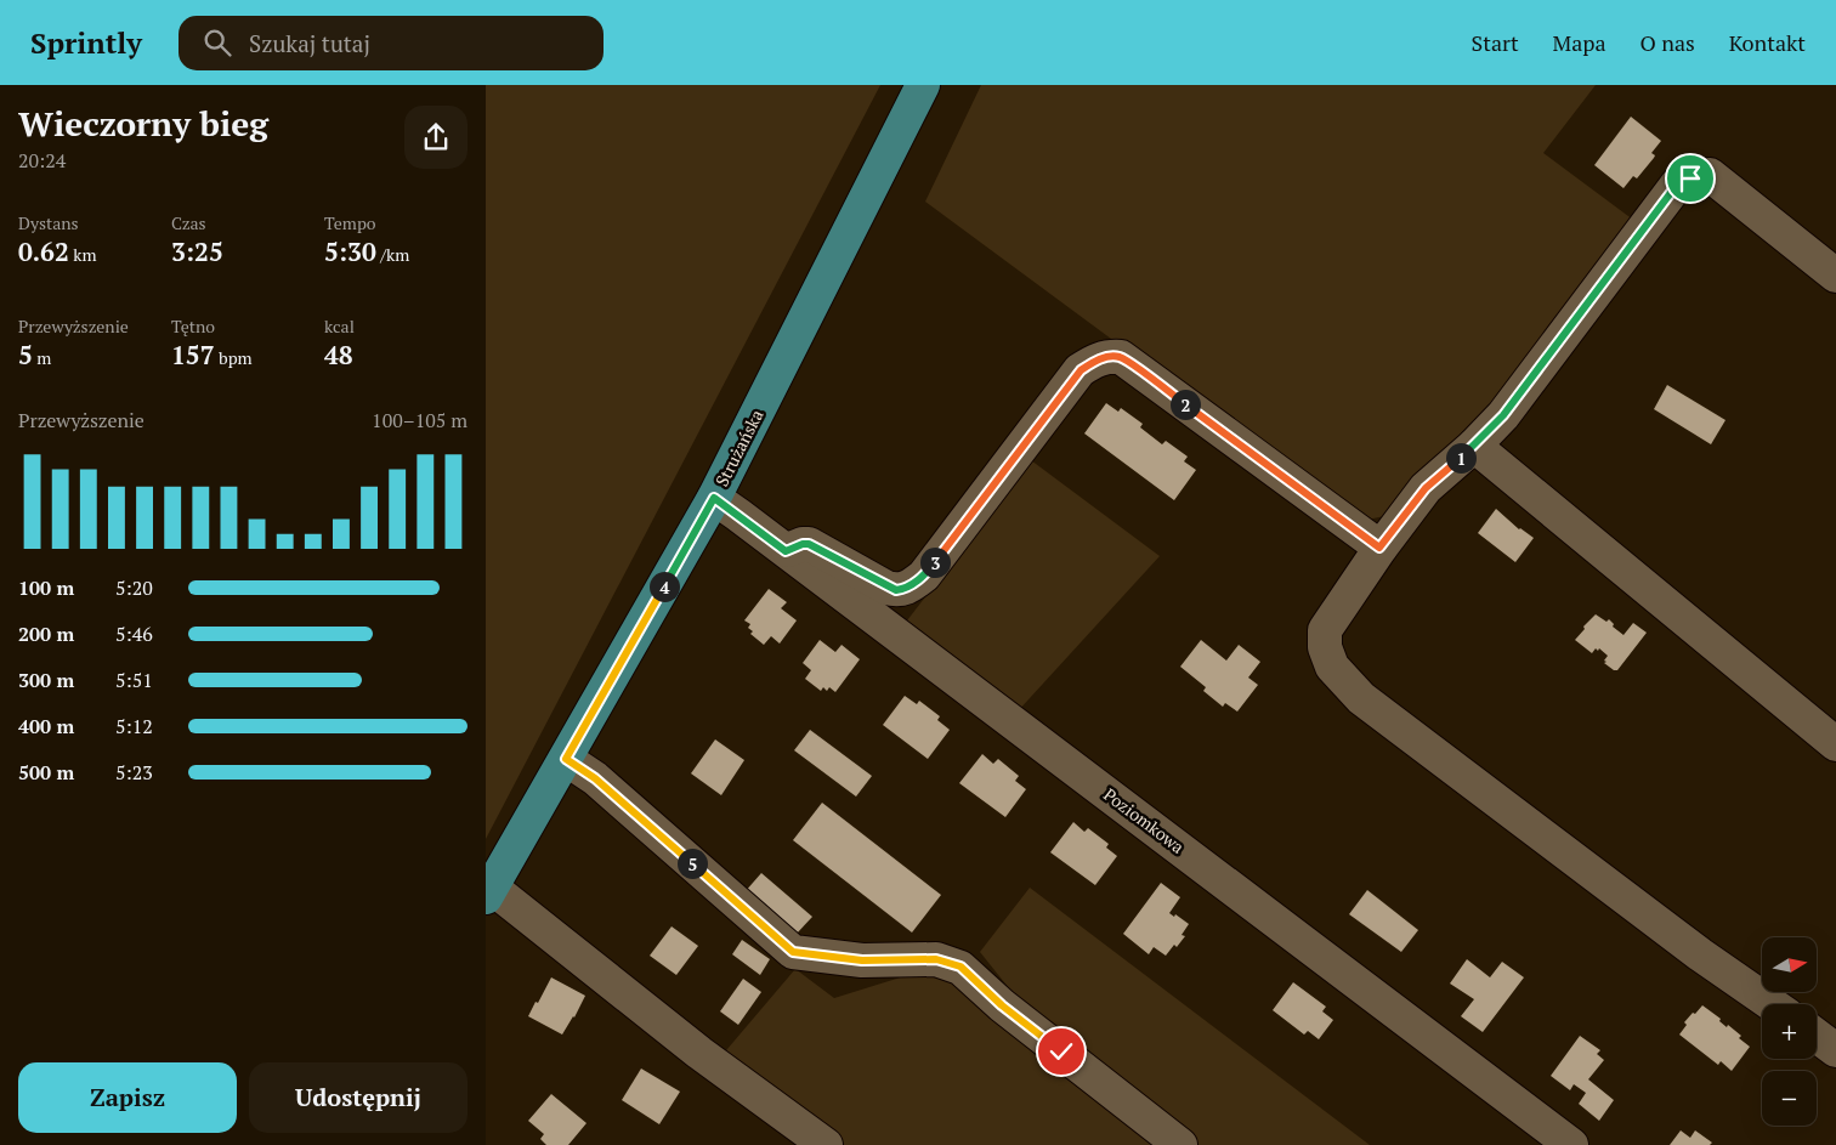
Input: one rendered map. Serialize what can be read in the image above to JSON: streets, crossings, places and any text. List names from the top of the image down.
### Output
{
  "streets": {
    "main road": ["Strużańska"],
    "street": ["Poziomkowa"]
  },
  "crossings": [
    ["Strużańska", "Poziomkowa"]
  ],
  "north": "right",
  "page": {
    "header": "Sprintly",
    "search": "Szukaj tutaj",
    "nav": [
      "Start",
      "Mapa",
      "O nas",
      "Kontakt"
    ],
    "heading": ["Wieczorny bieg", "20:24"],
    "stats": [
      ["Dystans", "0.62 km"],
      ["Czas", "3:25"],
      ["Tempo", "5:30 /km"],
      ["Przewyższenie", "5 m"],
      ["Tętno", "157 bpm"],
      ["kcal", "48"]
    ],
    "pins": [
      "2",
      "1",
      "3",
      "4",
      "5"
    ],
    "chart": ["Przewyższenie", "100–105 m"],
    "list": [
      {
        "name": "100 m",
        "note": "5:20"
      },
      {
        "name": "200 m",
        "note": "5:46"
      },
      {
        "name": "300 m",
        "note": "5:51"
      },
      {
        "name": "400 m",
        "note": "5:12"
      },
      {
        "name": "500 m",
        "note": "5:23"
      }
    ],
    "map_buttons": ["+", "−"],
    "buttons": ["Zapisz", "Udostępnij"]
  }
}
